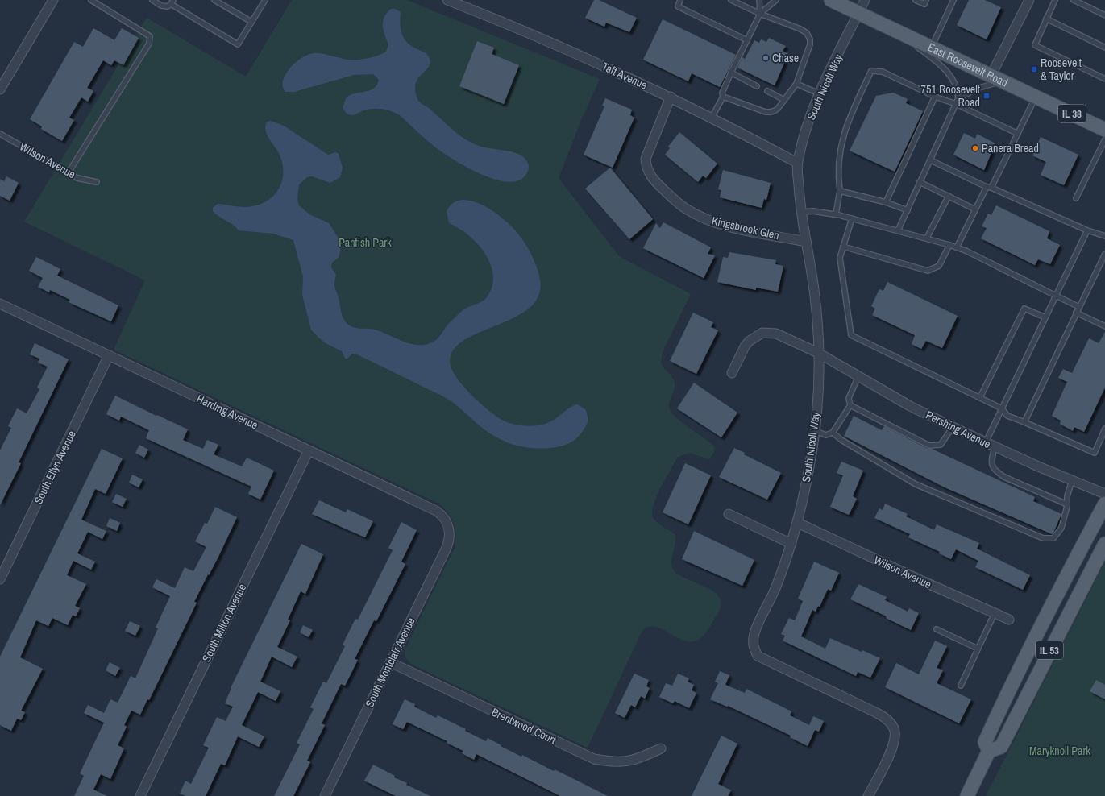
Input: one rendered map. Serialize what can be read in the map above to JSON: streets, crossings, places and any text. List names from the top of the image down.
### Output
{
  "streets": {
    "main road": ["East Roosevelt Road", "IL 38", "IL 53"],
    "street": [
      "Taft Avenue",
      "South Nicoll Way",
      "Wilson Avenue",
      "Kingsbrook Glen",
      "Harding Avenue",
      "Pershing Avenue",
      "South Ellyn Avenue",
      "South Milton Avenue",
      "South Montclair Avenue",
      "Brentwood Court"
    ]
  },
  "crossings": [
    ["East Roosevelt Road", "South Nicoll Way"],
    ["Taft Avenue", "South Nicoll Way"],
    ["Taft Avenue", "Kingsbrook Glen"],
    ["South Nicoll Way", "Wilson Avenue"],
    ["South Nicoll Way", "Kingsbrook Glen"],
    ["South Nicoll Way", "Pershing Avenue"],
    ["Harding Avenue", "South Ellyn Avenue"],
    ["Harding Avenue", "South Milton Avenue"],
    ["Harding Avenue", "South Montclair Avenue"],
    ["South Montclair Avenue", "Brentwood Court"]
  ],
  "parks": ["Panfish Park", "Maryknoll Park"],
  "places": {
    "other": ["Chase", "Panera Bread"],
    "transit": ["Roosevelt & Taylor", "751 Roosevelt Road"]
  }
}
